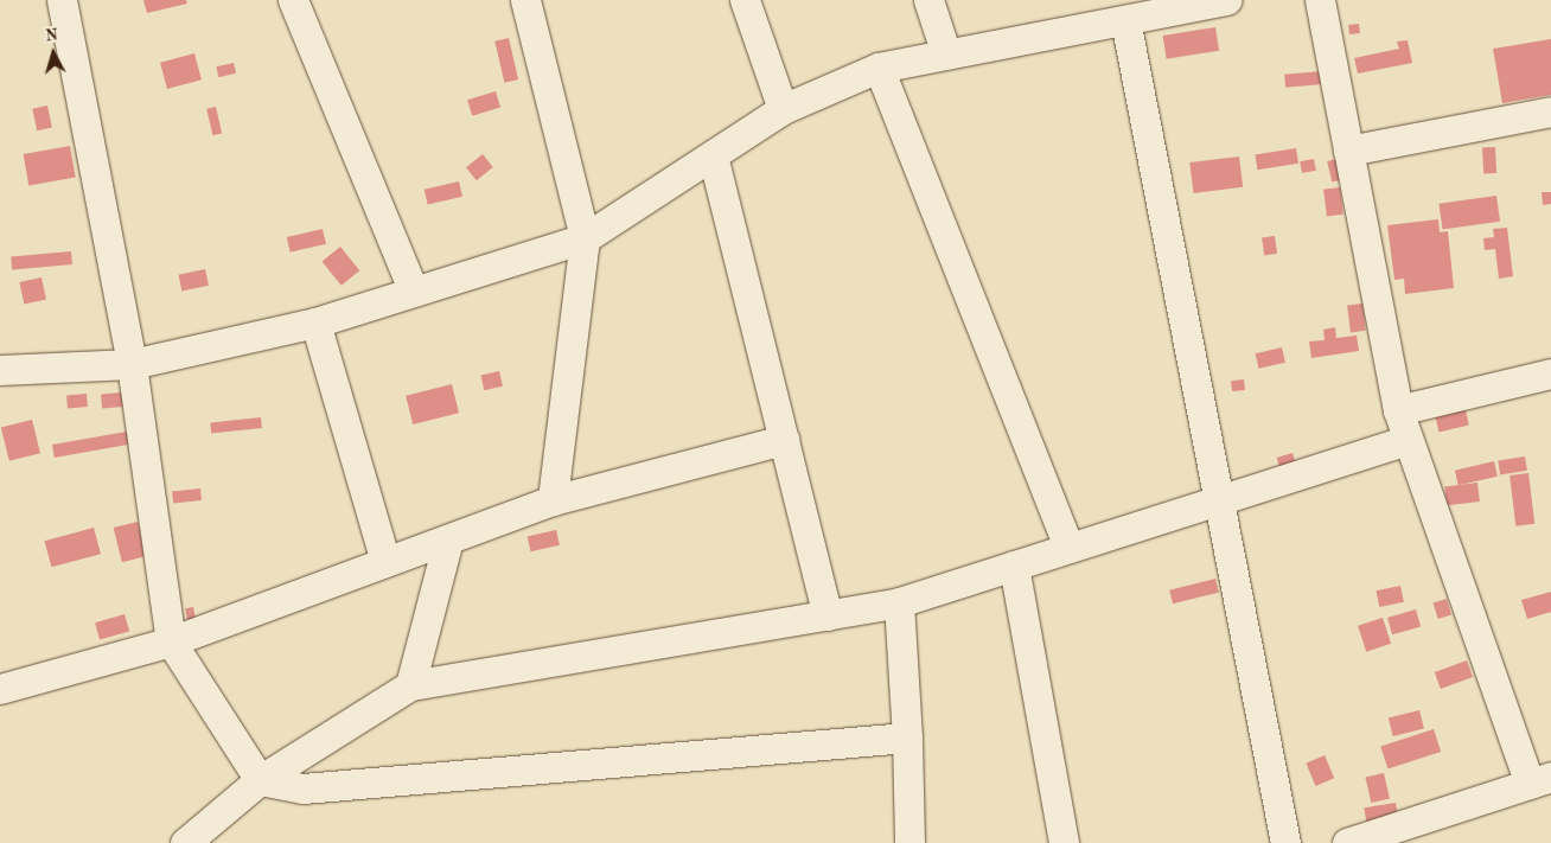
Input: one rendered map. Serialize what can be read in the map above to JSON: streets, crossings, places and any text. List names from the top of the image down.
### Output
{
  "north": "top"
}
